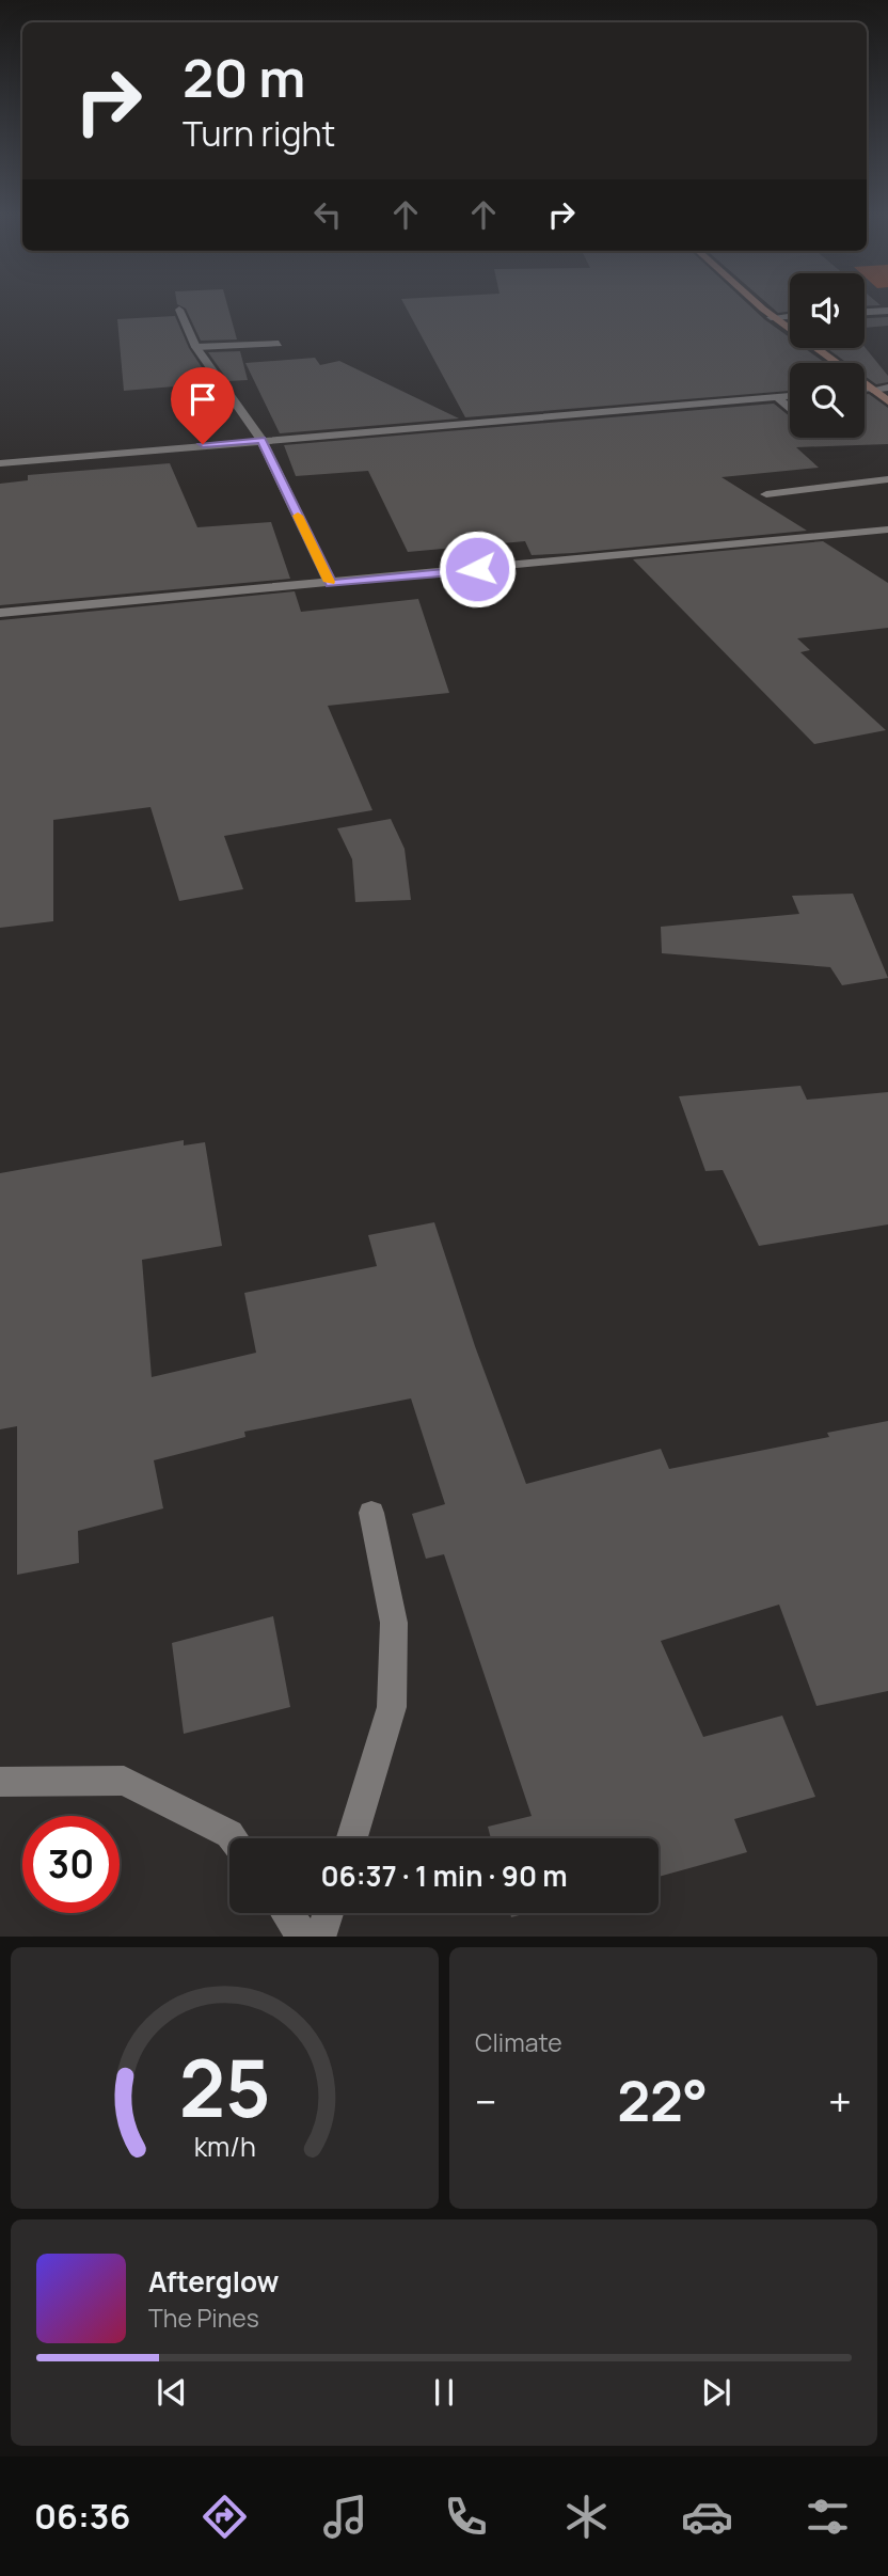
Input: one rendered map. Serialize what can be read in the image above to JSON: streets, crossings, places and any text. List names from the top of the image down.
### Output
{
  "page": {
    "turn": ["20 m", "Turn right"],
    "limit": "30",
    "trip": "06:37 · 1 min · 90 m",
    "tile": "Climate",
    "heat": ["−", "22°", "+"],
    "song": ["Afterglow", "The Pines"],
    "tabs": "06:36",
    "gauge": ["25", "km/h"]
  }
}
